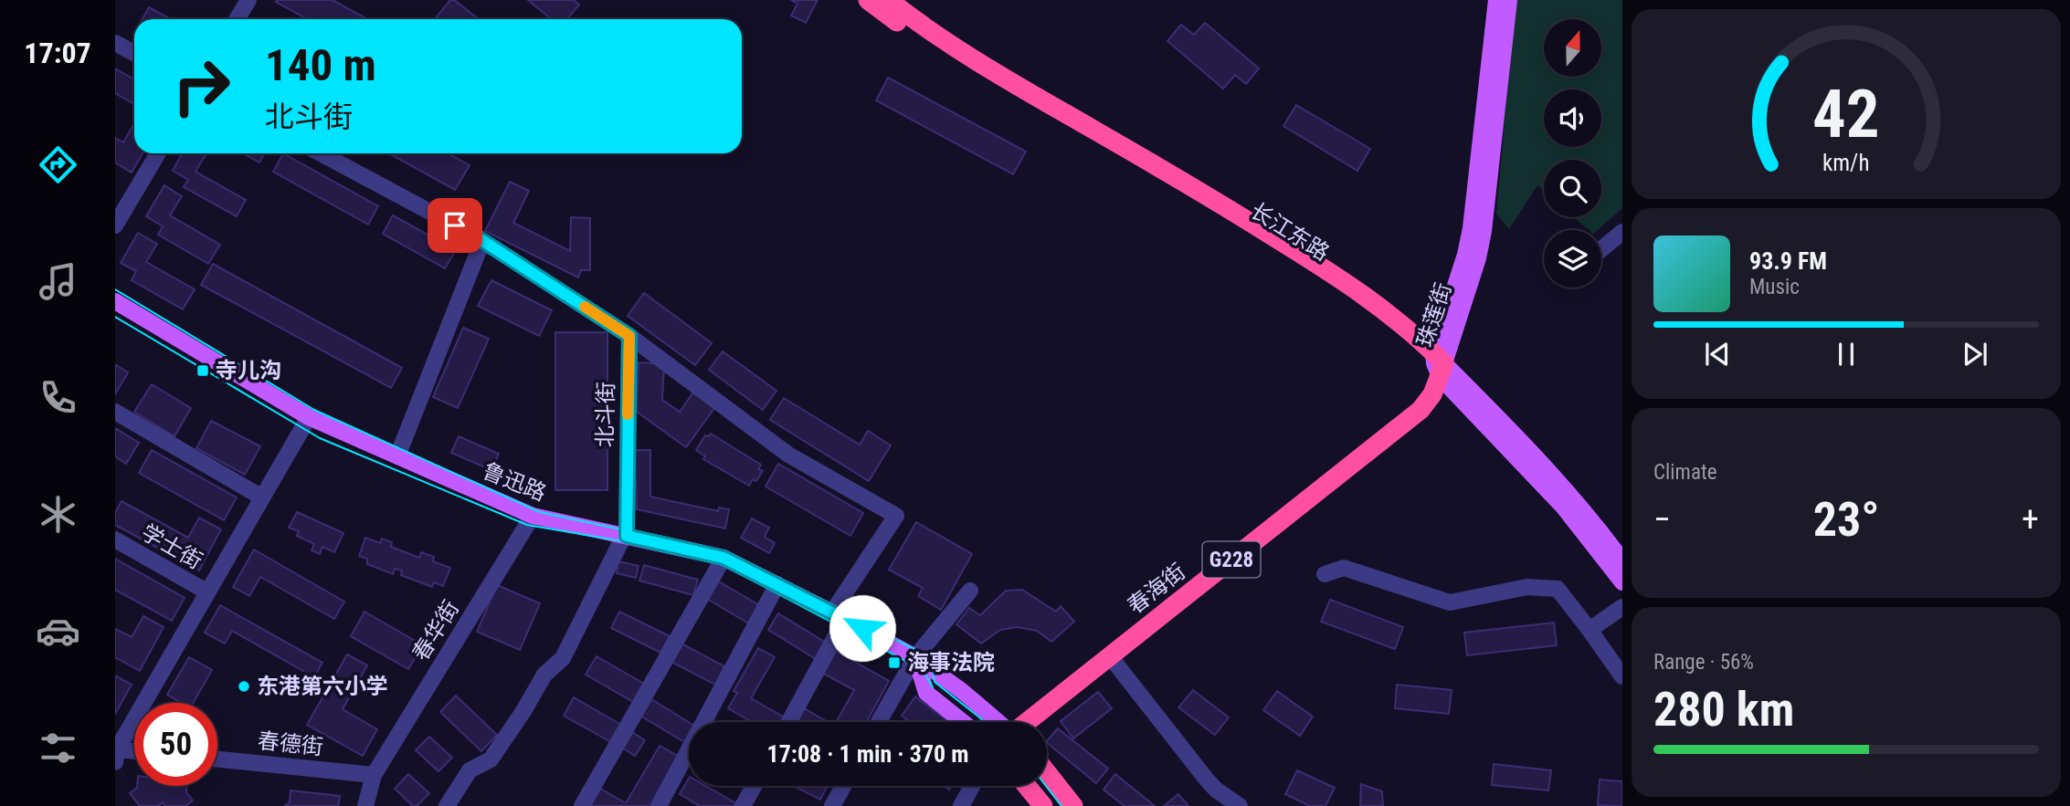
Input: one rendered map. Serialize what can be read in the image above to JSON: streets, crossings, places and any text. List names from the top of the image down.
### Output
{
  "streets": {
    "highway": ["长江东路", "G228", "春海街"],
    "main road": ["珠莲街", "鲁迅路"],
    "street": [
      "北斗街",
      "学士街",
      "春华街",
      "春德街"
    ]
  },
  "crossings": [
    ["长江东路", "珠莲街"],
    ["长江东路", "春海街"],
    ["珠莲街", "春海街"],
    ["北斗街", "鲁迅路"],
    ["鲁迅路", "春华街"],
    ["春华街", "春德街"]
  ],
  "places": {
    "transit": ["寺儿沟", "海事法院"],
    "other": ["东港第六小学"]
  },
  "north": "top",
  "page": {
    "tabs": "17:07",
    "turn": ["140 m", "北斗街"],
    "song": ["93.9 FM", "Music"],
    "tile": [
      "Climate",
      ["Range · 56%", "280 km"]
    ],
    "heat": ["−", "23°", "+"],
    "limit": "50",
    "trip": "17:08 · 1 min · 370 m",
    "gauge": ["42", "km/h"]
  }
}
